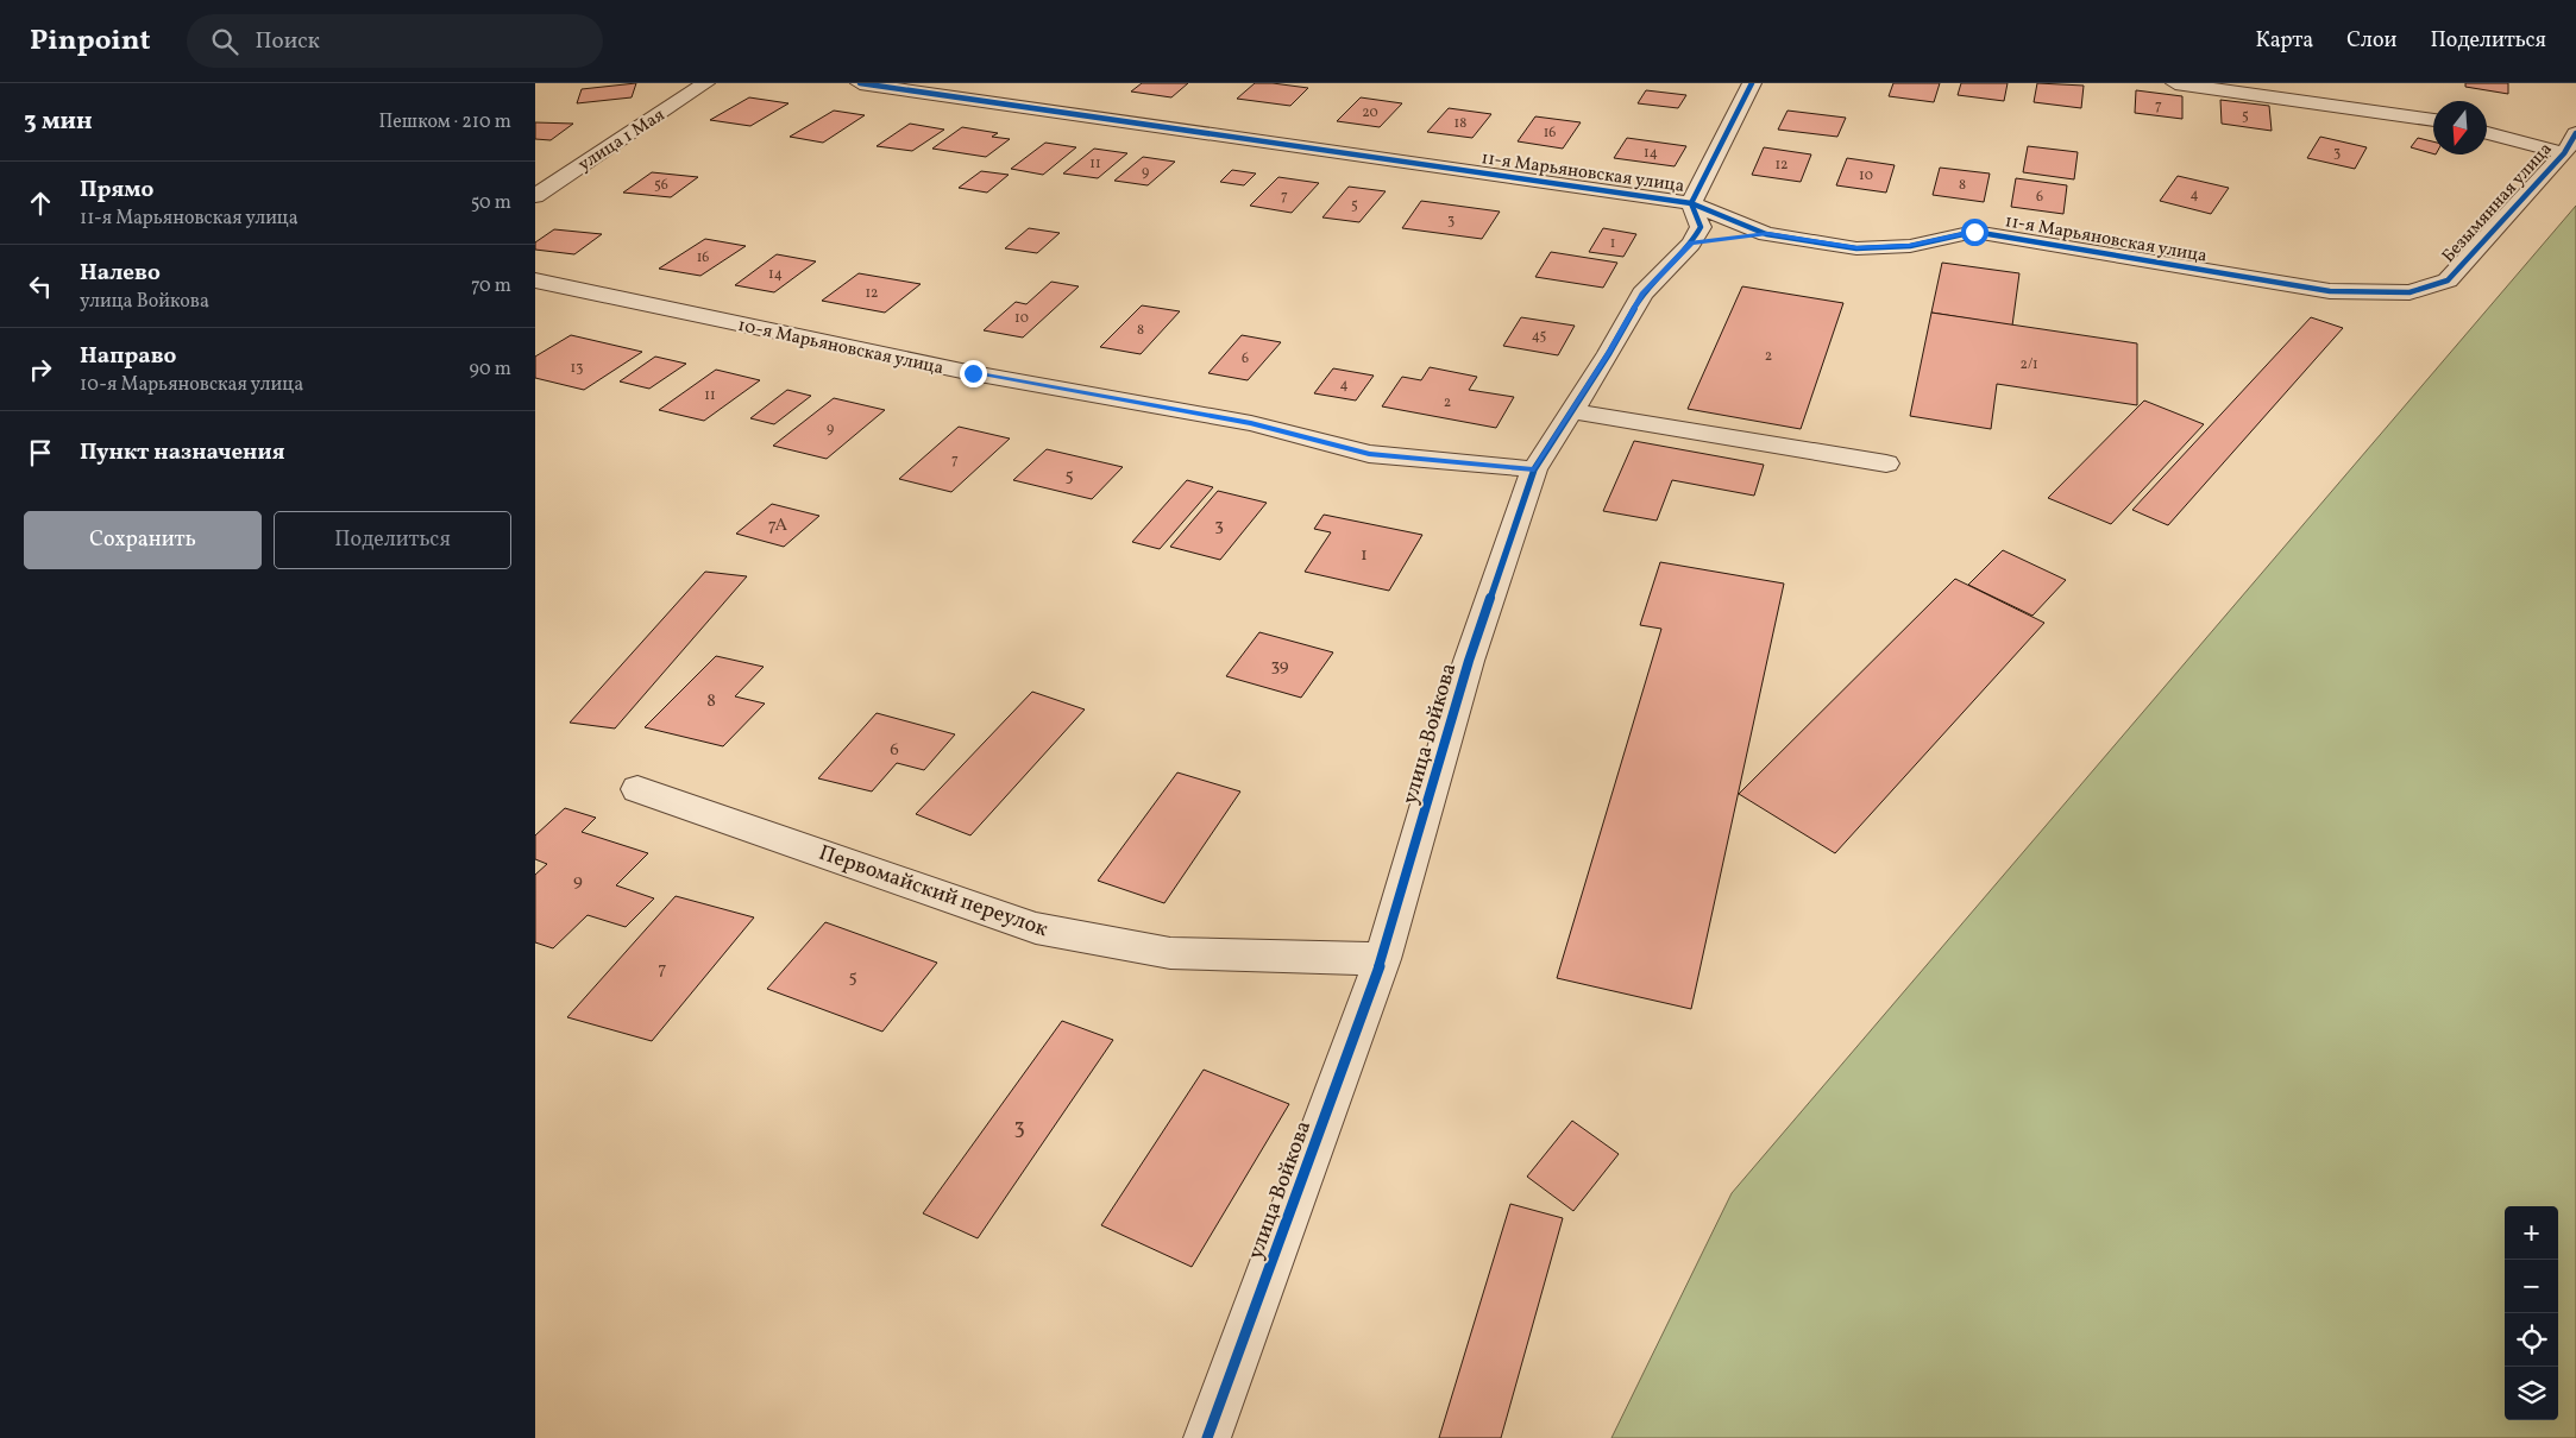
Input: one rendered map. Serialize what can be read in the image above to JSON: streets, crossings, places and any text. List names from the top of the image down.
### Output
{
  "streets": {
    "street": [
      "улица 1 Мая",
      "11-я Марьяновская улица",
      "Безымянная улица",
      "10-я Марьяновская улица",
      "улица Войкова",
      "Первомайский переулок"
    ]
  },
  "crossings": [
    ["11-я Марьяновская улица", "Безымянная улица"],
    ["11-я Марьяновская улица", "улица Войкова"],
    ["10-я Марьяновская улица", "улица Войкова"],
    ["улица Войкова", "Первомайский переулок"]
  ],
  "house_numbers": [
    "7",
    "20",
    "5",
    "18",
    "16",
    "14",
    "3",
    "11",
    "12",
    "9",
    "10",
    "56",
    "8",
    "4",
    "7",
    "6",
    "5",
    "3",
    "1",
    "16",
    "14",
    "12",
    "10",
    "8",
    "45",
    "2",
    "6",
    "2/1",
    "13",
    "4",
    "11",
    "2",
    "9",
    "7",
    "5",
    "7А",
    "3",
    "1",
    "39",
    "8",
    "6",
    "9",
    "7",
    "5",
    "3"
  ],
  "north": "bottom",
  "page": {
    "header": "Pinpoint",
    "search": "Поиск",
    "nav": ["Карта", "Слои", "Поделиться"],
    "heading": ["3 мин", "Пешком · 210 m"],
    "list": [
      ["Прямо", "11-я Марьяновская улица", "50 m"],
      ["Налево", "улица Войкова", "70 m"],
      ["Направо", "10-я Марьяновская улица", "90 m"],
      "Пункт назначения"
    ],
    "buttons": ["Сохранить", "Поделиться"],
    "map_buttons": ["+", "−"]
  }
}
